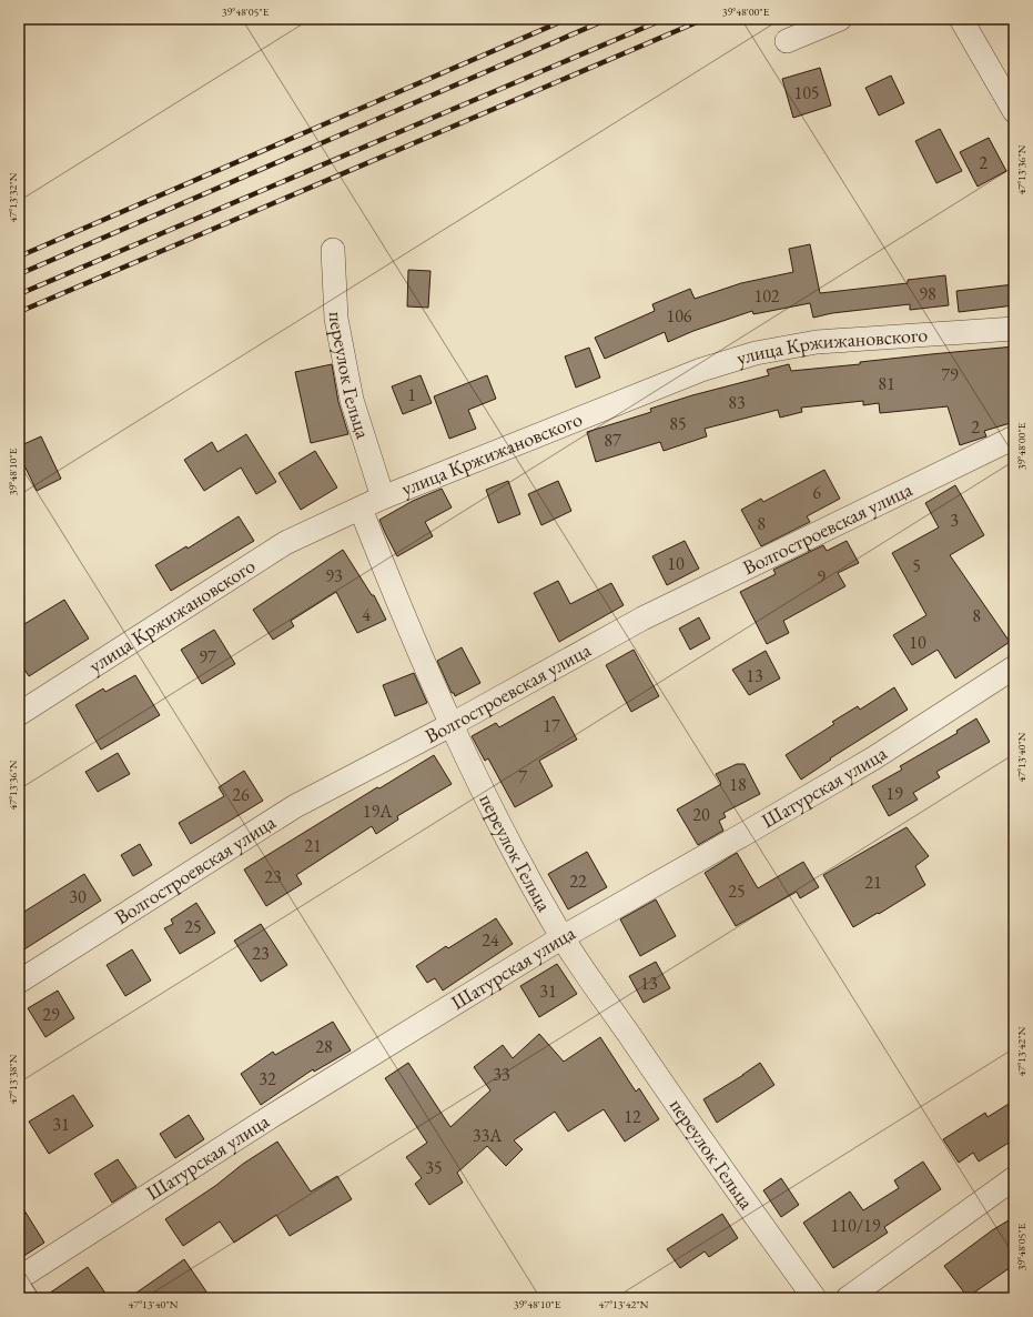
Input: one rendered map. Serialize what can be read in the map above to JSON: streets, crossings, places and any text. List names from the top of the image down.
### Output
{
  "streets": {
    "street": [
      "улица Кржижановского",
      "переулок Гельца",
      "Волгостроевская улица",
      "Шатурская улица"
    ]
  },
  "crossings": [
    ["улица Кржижановского", "переулок Гельца"],
    ["переулок Гельца", "Волгостроевская улица"],
    ["переулок Гельца", "Шатурская улица"]
  ],
  "house_numbers": [
    "105",
    "2",
    "98",
    "102",
    "106",
    "79",
    "81",
    "1",
    "83",
    "85",
    "2",
    "87",
    "6",
    "3",
    "8",
    "10",
    "5",
    "93",
    "9",
    "4",
    "8",
    "10",
    "97",
    "13",
    "17",
    "7",
    "18",
    "19",
    "26",
    "19А",
    "20",
    "21",
    "23",
    "22",
    "21",
    "25",
    "30",
    "25",
    "24",
    "23",
    "13",
    "31",
    "29",
    "28",
    "33",
    "32",
    "12",
    "31",
    "33А",
    "35",
    "110/19"
  ],
  "coordinates": [
    "39°48'05\"E",
    "39°48'00\"E",
    "47°13'36\"N",
    "47°13'32\"N",
    "39°48'10\"E",
    "47°13'40\"N",
    "47°13'42\"N",
    "47°13'38\"N"
  ]
}
